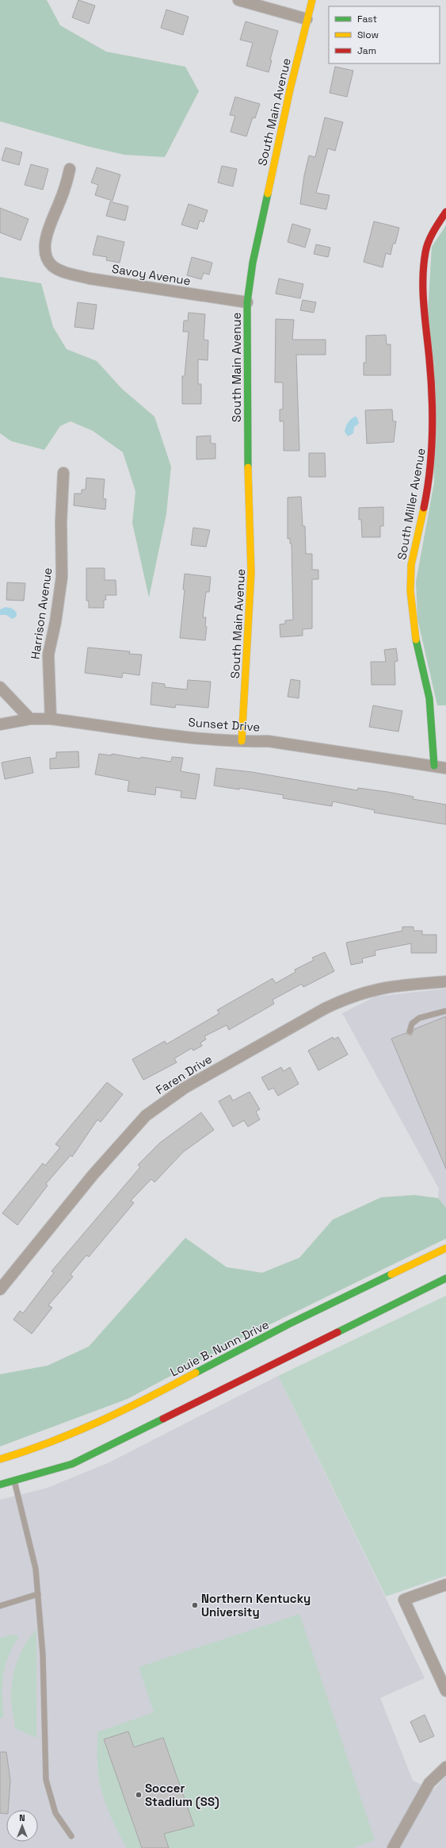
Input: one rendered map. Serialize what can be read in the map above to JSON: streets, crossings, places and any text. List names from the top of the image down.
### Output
{
  "streets": {
    "street": [
      "South Main Avenue",
      "Savoy Avenue",
      "South Miller Avenue",
      "Harrison Avenue",
      "Sunset Drive",
      "Faren Drive",
      "Louie B. Nunn Drive"
    ]
  },
  "crossings": [
    ["South Main Avenue", "Savoy Avenue"],
    ["South Main Avenue", "Sunset Drive"],
    ["South Miller Avenue", "Sunset Drive"],
    ["Harrison Avenue", "Sunset Drive"]
  ],
  "places": ["Northern Kentucky University", "Soccer Stadium (SS)"],
  "legend": ["Fast", "Slow", "Jam"],
  "north": "top"
}
